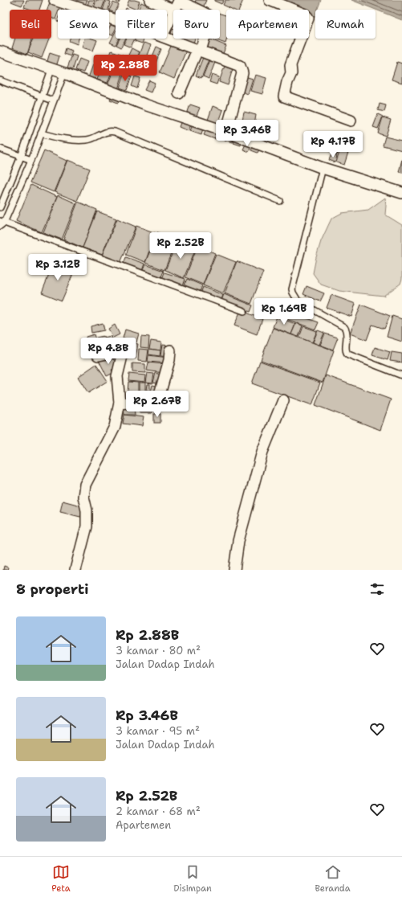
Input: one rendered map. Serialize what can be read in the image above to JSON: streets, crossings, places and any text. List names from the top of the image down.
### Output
{
  "page": {
    "chip": [
      "Beli",
      "Sewa",
      "Filter",
      "Baru",
      "Apartemen",
      "Rumah"
    ],
    "price": [
      "Rp 2.88B",
      "Rp 3.46B",
      "Rp 4.17B",
      "Rp 2.52B",
      "Rp 3.12B",
      "Rp 1.69B",
      "Rp 4.8B",
      "Rp 2.67B"
    ],
    "heading": "8 properti",
    "list": [
      {
        "name": "Rp 2.88B",
        "note": "3 kamar · 80 m² · Jalan Dadap Indah"
      },
      {
        "name": "Rp 3.46B",
        "note": "3 kamar · 95 m² · Jalan Dadap Indah"
      },
      {
        "name": "Rp 2.52B",
        "note": "2 kamar · 68 m² · Apartemen"
      }
    ],
    "tabs": ["Peta", "Disimpan", "Beranda"]
  }
}
